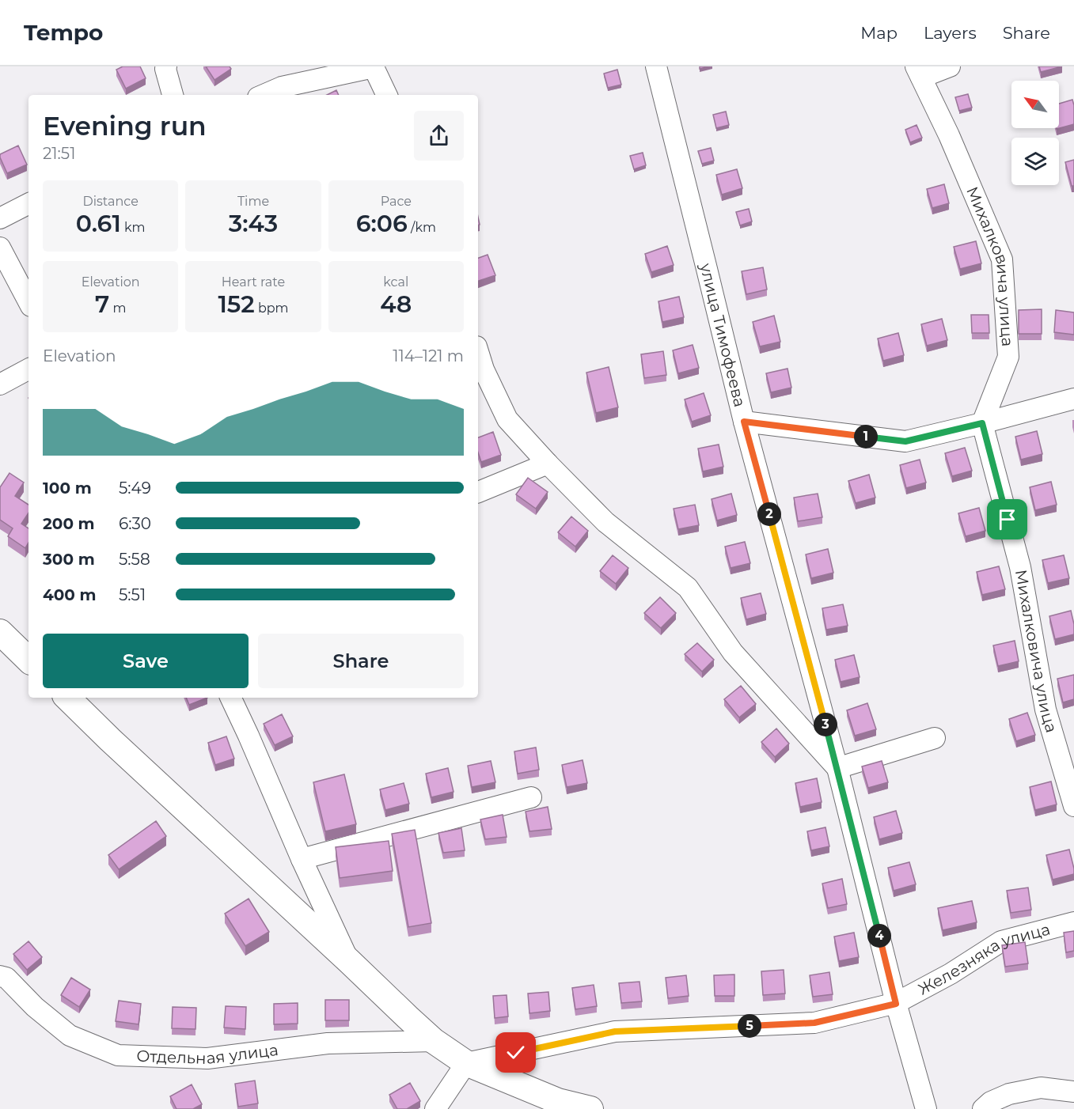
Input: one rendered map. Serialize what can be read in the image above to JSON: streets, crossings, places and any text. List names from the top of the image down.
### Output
{
  "streets": {
    "street": [
      "Михалковича улица",
      "улица Тимофеева",
      "Железняка улица",
      "Отдельная улица"
    ]
  },
  "crossings": [
    ["улица Тимофеева", "Железняка улица"]
  ],
  "north": "top left",
  "page": {
    "header": "Tempo",
    "nav": ["Map", "Layers", "Share"],
    "heading": ["Evening run", "21:51"],
    "stats": [
      ["Distance", "0.61 km"],
      ["Time", "3:43"],
      ["Pace", "6:06 /km"],
      ["Elevation", "7 m"],
      ["Heart rate", "152 bpm"],
      ["kcal", "48"]
    ],
    "chart": ["Elevation", "114–121 m"],
    "pins": [
      "1",
      "2",
      "3",
      "4",
      "5"
    ],
    "list": [
      {
        "name": "100 m",
        "note": "5:49"
      },
      {
        "name": "200 m",
        "note": "6:30"
      },
      {
        "name": "300 m",
        "note": "5:58"
      },
      {
        "name": "400 m",
        "note": "5:51"
      }
    ],
    "buttons": ["Save", "Share"]
  }
}
